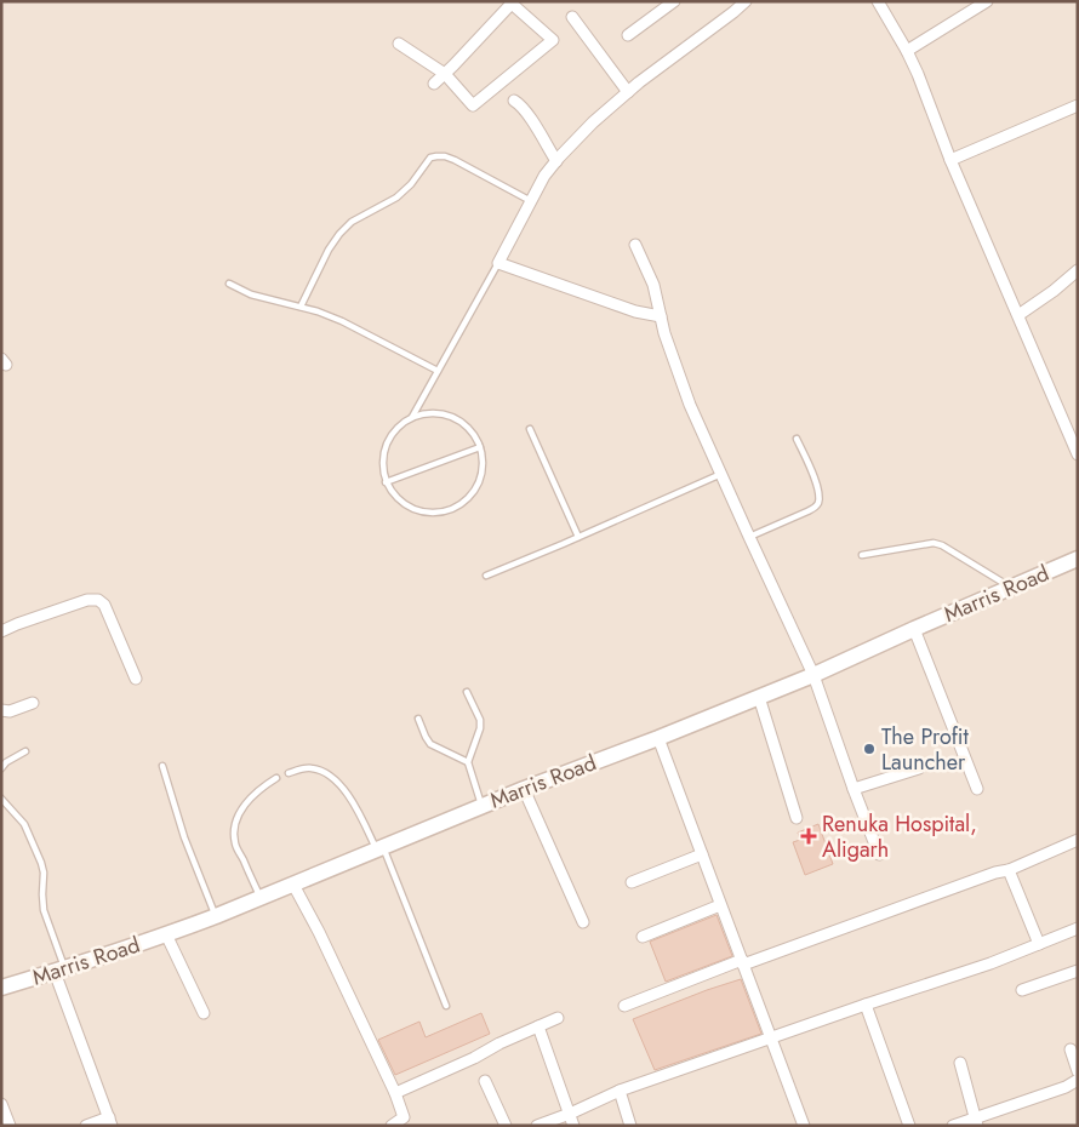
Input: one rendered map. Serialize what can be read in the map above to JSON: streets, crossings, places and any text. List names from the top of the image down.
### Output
{
  "streets": {
    "street": ["Marris Road"]
  },
  "places": {
    "other": ["The Profit Launcher"],
    "health": ["Renuka Hospital, Aligarh"]
  }
}
